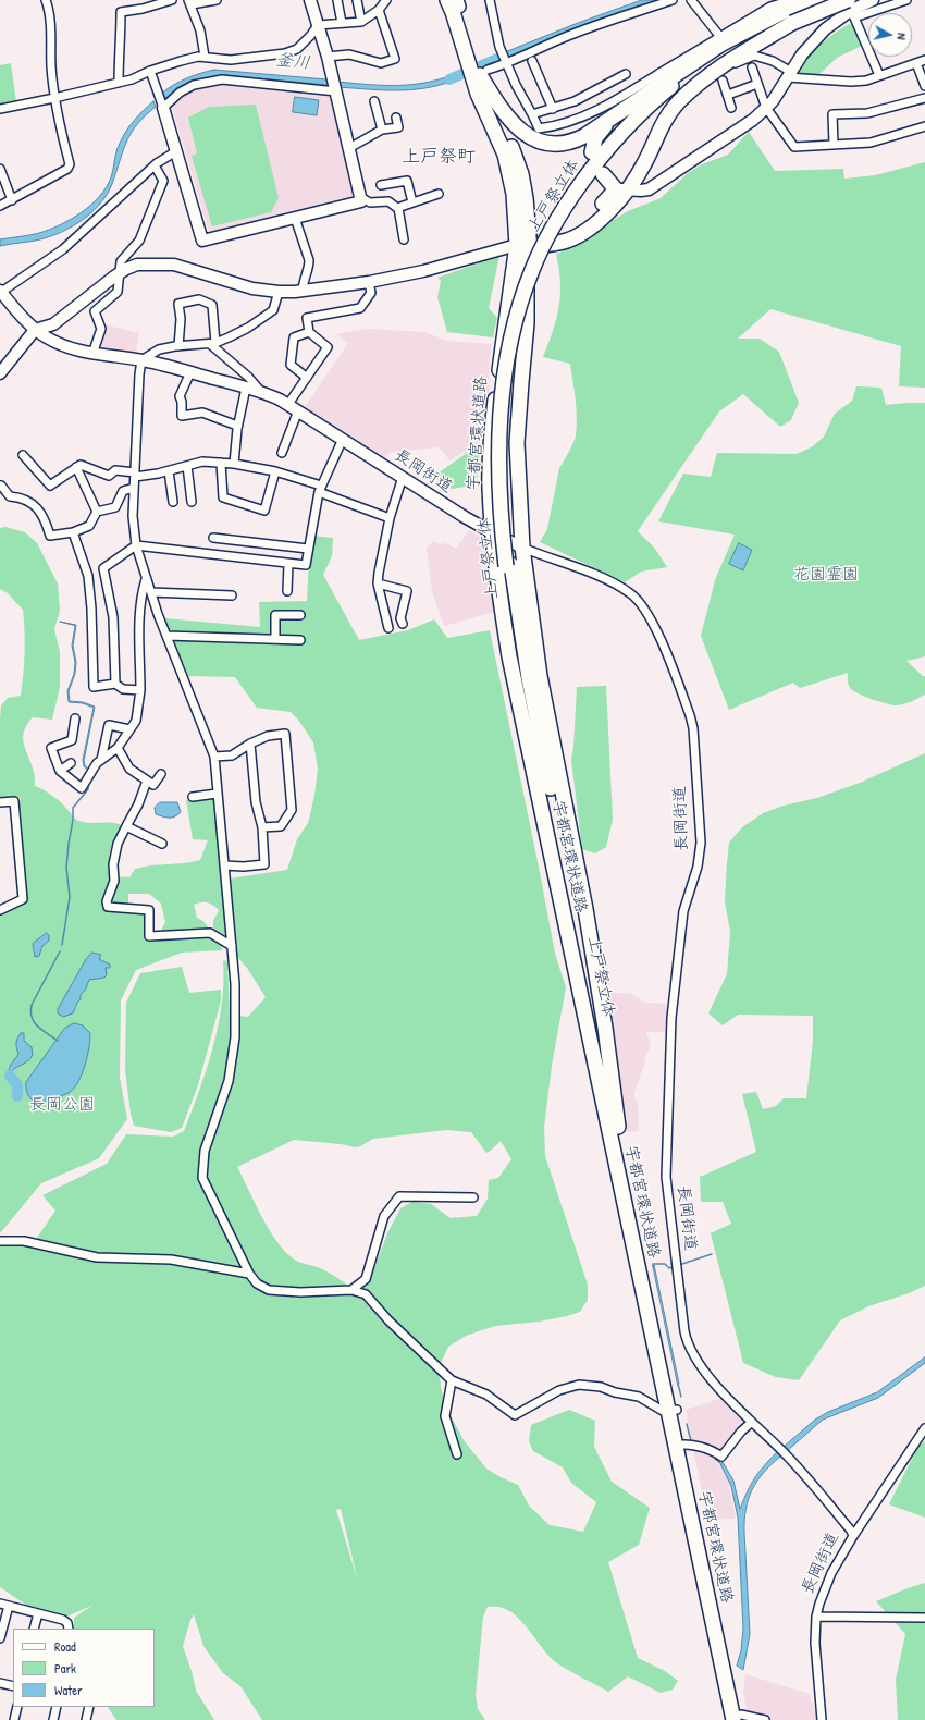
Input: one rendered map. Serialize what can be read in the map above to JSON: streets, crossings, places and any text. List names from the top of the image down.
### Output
{
  "streets": {
    "highway": ["上戸祭立体", "宇都宮環状道路"],
    "street": ["長岡街道"]
  },
  "crossings": [
    ["上戸祭立体", "宇都宮環状道路"],
    ["宇都宮環状道路", "長岡街道"]
  ],
  "districts": ["上戸祭町"],
  "water": ["釜川"],
  "parks": ["花園霊園", "長岡公園"],
  "legend": ["Road", "Park", "Water"],
  "north": "right"
}
